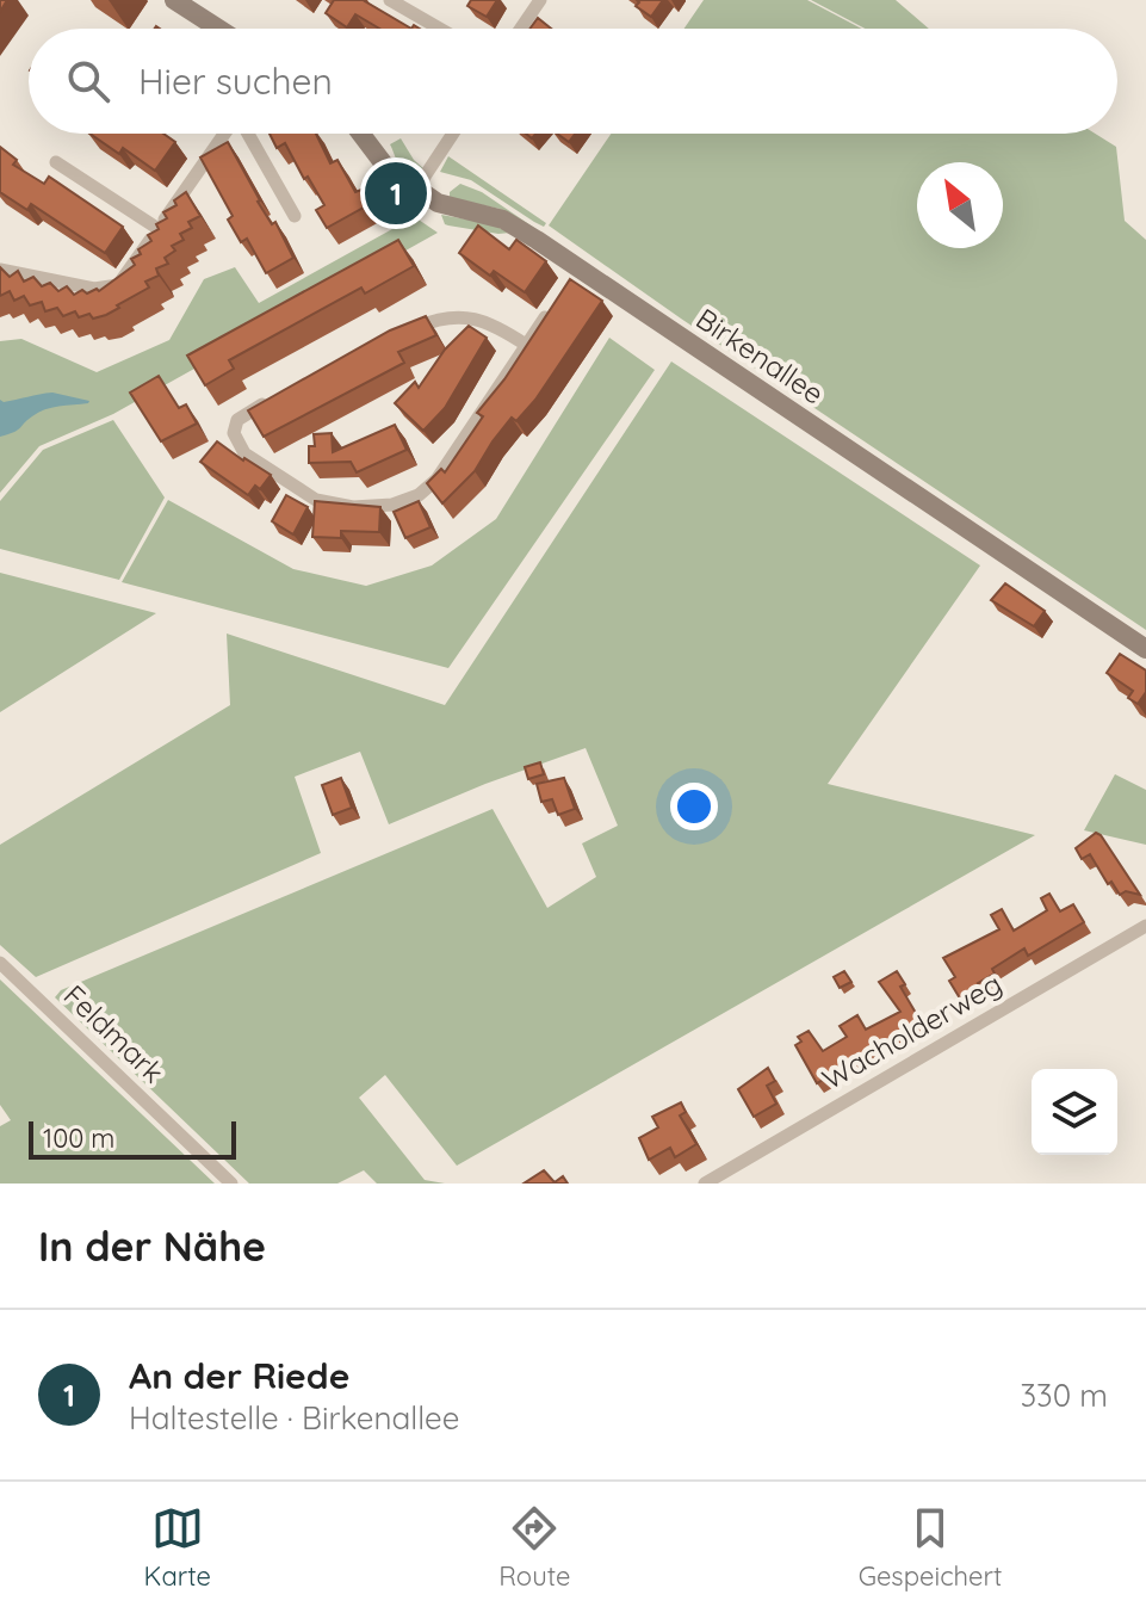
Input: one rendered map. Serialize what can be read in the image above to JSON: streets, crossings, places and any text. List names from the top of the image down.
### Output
{
  "streets": {
    "street": ["Birkenallee", "Wacholderweg", "Feldmark"]
  },
  "scale_bar": "100 m",
  "north": "top left",
  "page": {
    "search": "Hier suchen",
    "pins": "1",
    "scale": "100 m",
    "heading": "In der Nähe",
    "list": [
      {
        "mark": "1",
        "name": "An der Riede",
        "note": "Haltestelle · Birkenallee",
        "value": "330 m"
      }
    ],
    "nav": ["Karte", "Route", "Gespeichert"]
  }
}
